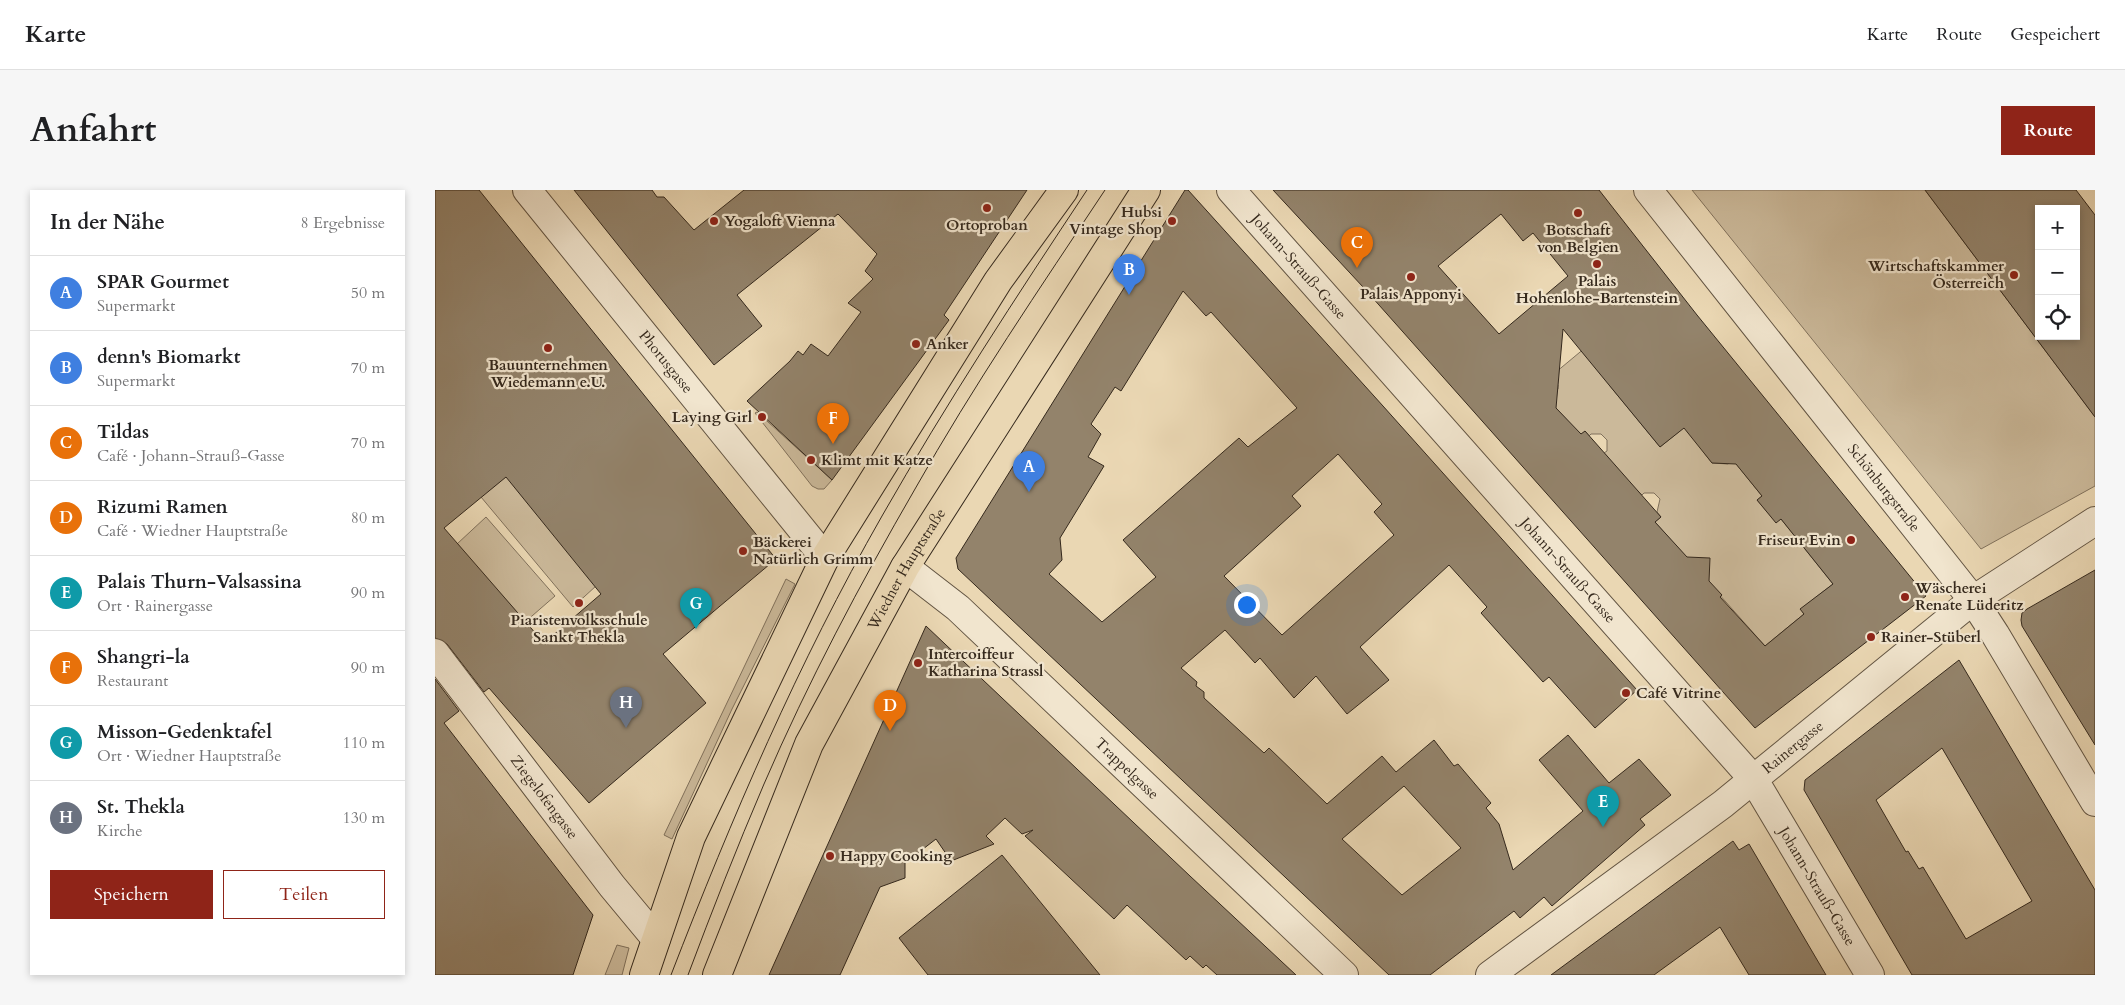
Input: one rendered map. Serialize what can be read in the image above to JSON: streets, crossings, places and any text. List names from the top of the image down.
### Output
{
  "streets": {
    "main road": ["Wiedner Hauptstraße"],
    "street": [
      "Johann-Strauß-Gasse",
      "Phorusgasse",
      "Schönburgstraße",
      "Rainergasse",
      "Trappelgasse",
      "Ziegelofengasse"
    ]
  },
  "crossings": [
    ["Johann-Strauß-Gasse", "Rainergasse"],
    ["Schönburgstraße", "Rainergasse"],
    ["Wiedner Hauptstraße", "Trappelgasse"]
  ],
  "places": [
    "Ortoproban",
    "Botschaft von Belgien",
    "Yogaloft Vienna",
    "Hubsi Vintage Shop",
    "Palais Hohenlohe-Bartenstein",
    "Wirtschaftskammer Österreich",
    "Palais Apponyi",
    "Anker",
    "Bauunternehmen Wiedemann e.U.",
    "Laying Girl",
    "Klimt mit Katze",
    "Friseur Evin",
    "Bäckerei Natürlich Grimm",
    "Wäscherei Renate Lüderitz",
    "Piaristenvolksschule Sankt Thekla",
    "Rainer-Stüberl",
    "Intercoiffeur Katharina Strassl",
    "Café Vitrine",
    "Happy Cooking"
  ],
  "page": {
    "header": "Karte",
    "nav": ["Karte", "Route", "Gespeichert"],
    "title": "Anfahrt",
    "buttons": [
      "Route",
      ["Speichern", "Teilen"]
    ],
    "heading": ["In der Nähe", "8 Ergebnisse"],
    "map_buttons": ["+", "−"],
    "pins": [
      "C",
      "B",
      "F",
      "A",
      "G",
      "H",
      "D",
      "E"
    ],
    "list": [
      {
        "mark": "A",
        "name": "SPAR Gourmet",
        "note": "Supermarkt",
        "value": "50 m"
      },
      {
        "mark": "B",
        "name": "denn's Biomarkt",
        "note": "Supermarkt",
        "value": "70 m"
      },
      {
        "mark": "C",
        "name": "Tildas",
        "note": "Café · Johann-Strauß-Gasse",
        "value": "70 m"
      },
      {
        "mark": "D",
        "name": "Rizumi Ramen",
        "note": "Café · Wiedner Hauptstraße",
        "value": "80 m"
      },
      {
        "mark": "E",
        "name": "Palais Thurn-Valsassina",
        "note": "Ort · Rainergasse",
        "value": "90 m"
      },
      {
        "mark": "F",
        "name": "Shangri-la",
        "note": "Restaurant",
        "value": "90 m"
      },
      {
        "mark": "G",
        "name": "Misson-Gedenktafel",
        "note": "Ort · Wiedner Hauptstraße",
        "value": "110 m"
      },
      {
        "mark": "H",
        "name": "St. Thekla",
        "note": "Kirche",
        "value": "130 m"
      }
    ]
  }
}
